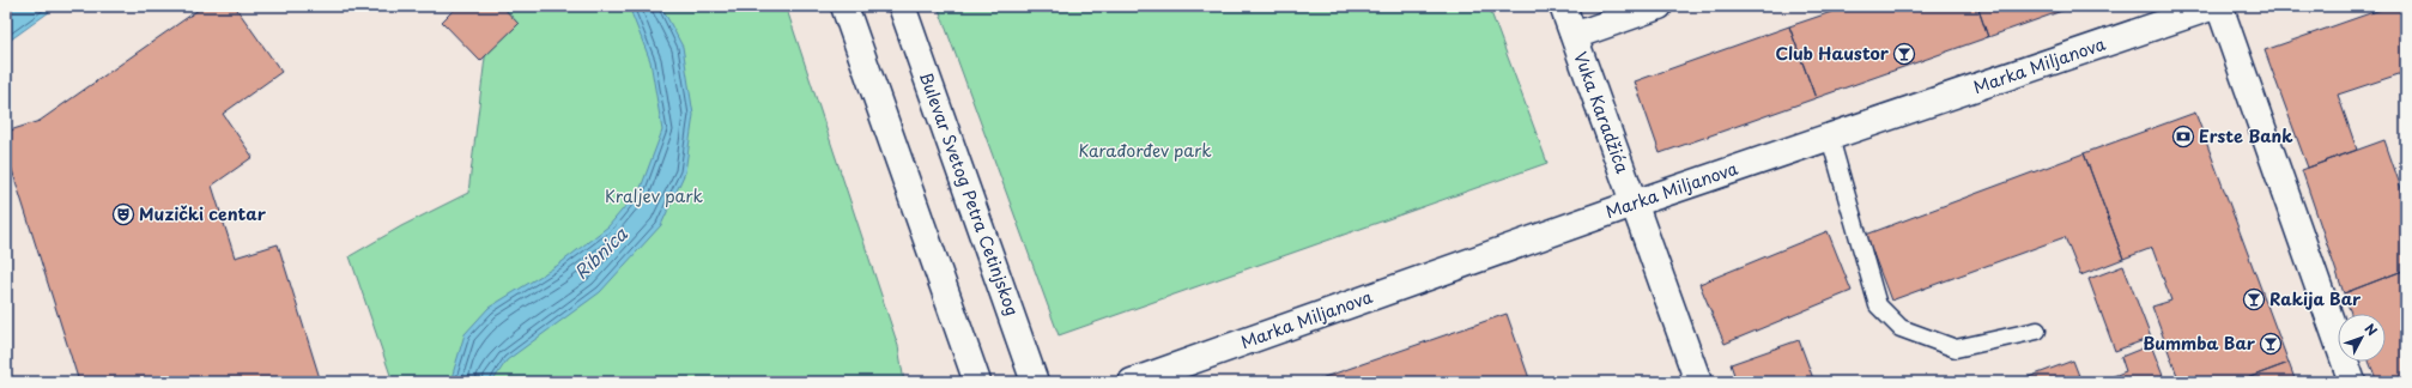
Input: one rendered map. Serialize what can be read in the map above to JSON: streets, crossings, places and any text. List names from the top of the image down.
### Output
{
  "streets": {
    "main road": ["Marka Miljanova", "Vuka Karadžića", "Bulevar Svetog Petra Cetinjskog"]
  },
  "crossings": [
    ["Marka Miljanova", "Vuka Karadžića"]
  ],
  "water": ["Ribnica"],
  "parks": ["Karađorđev park", "Kraljev park"],
  "places": {
    "bar": ["Club Haustor", "Rakija Bar", "Bummba Bar"],
    "bank": ["Erste Bank"],
    "theatre": ["Muzički centar"]
  },
  "north": "top right"
}
